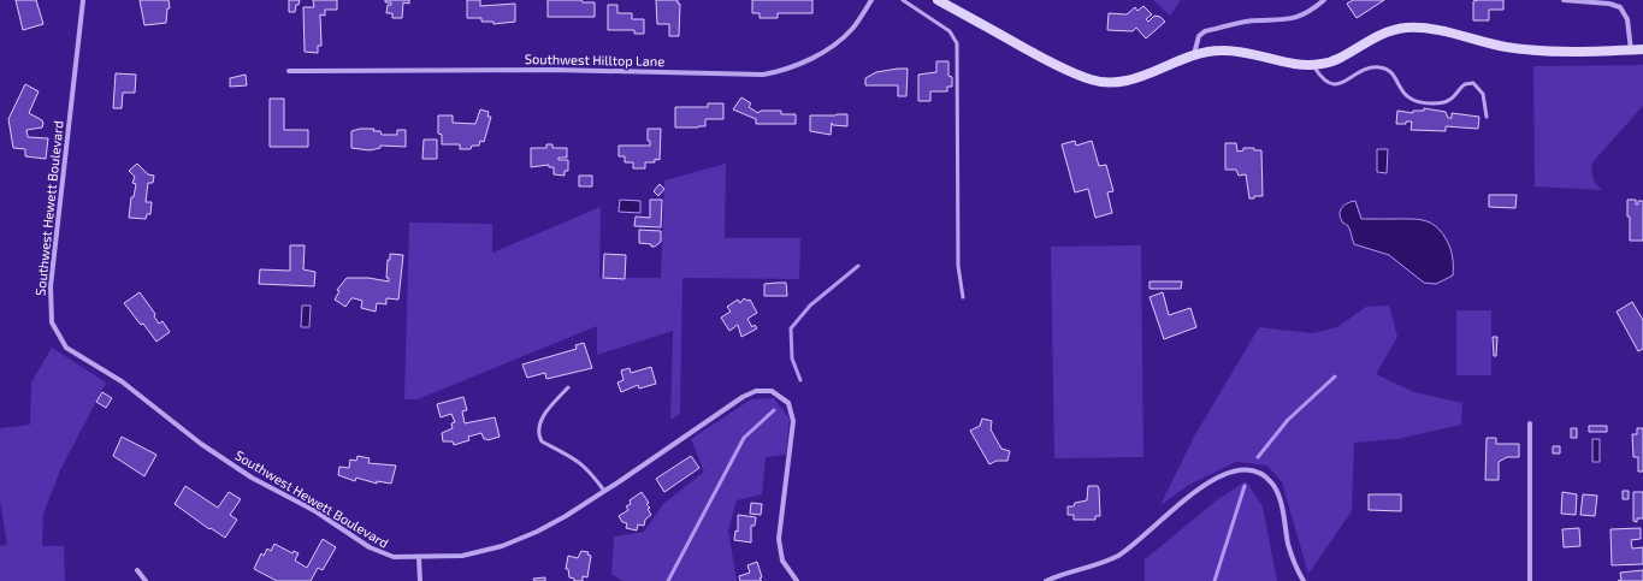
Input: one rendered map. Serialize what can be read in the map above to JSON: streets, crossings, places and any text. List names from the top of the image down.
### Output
{
  "streets": {
    "street": ["Southwest Hilltop Lane", "Southwest Hewett Boulevard"]
  }
}
